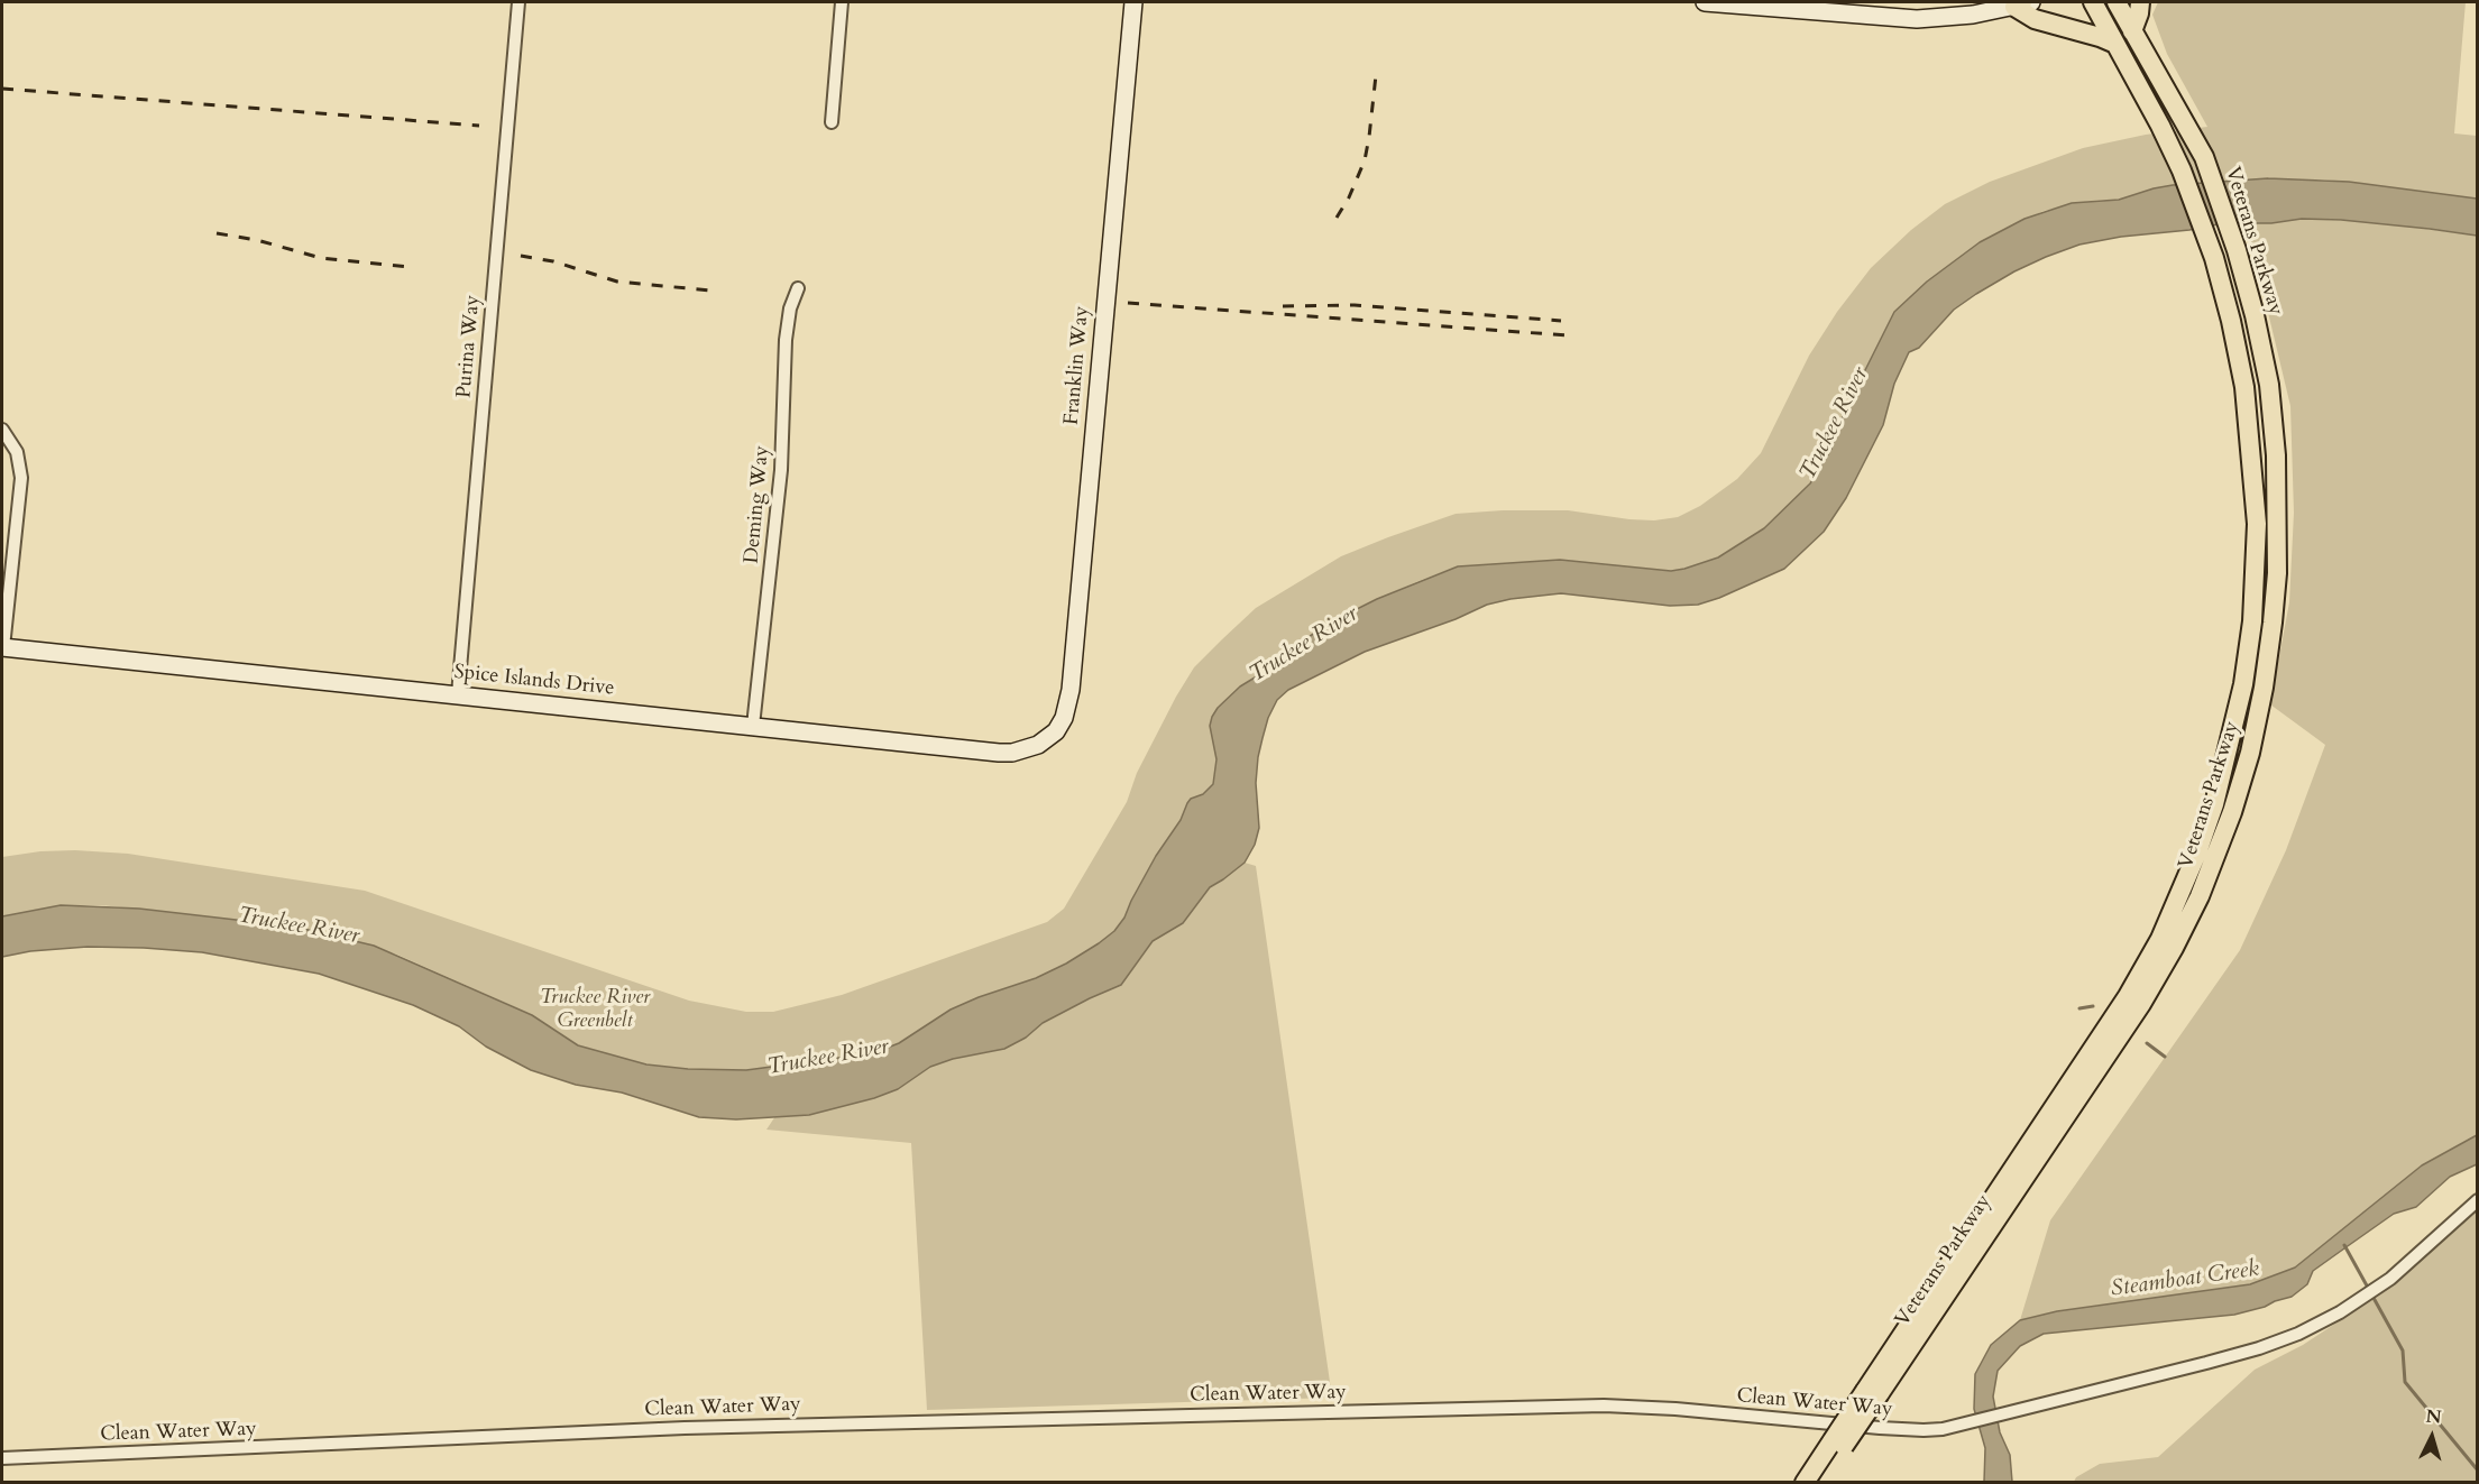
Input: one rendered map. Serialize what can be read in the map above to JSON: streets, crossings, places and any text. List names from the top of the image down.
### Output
{
  "streets": {
    "main road": ["Veterans Parkway"],
    "street": [
      "Purina Way",
      "Franklin Way",
      "Deming Way",
      "Spice Islands Drive",
      "Clean Water Way"
    ]
  },
  "crossings": [
    ["Purina Way", "Spice Islands Drive"],
    ["Franklin Way", "Spice Islands Drive"],
    ["Deming Way", "Spice Islands Drive"]
  ],
  "water": ["Truckee River", "Steamboat Creek"],
  "parks": ["Truckee River Greenbelt"],
  "north": "top"
}
